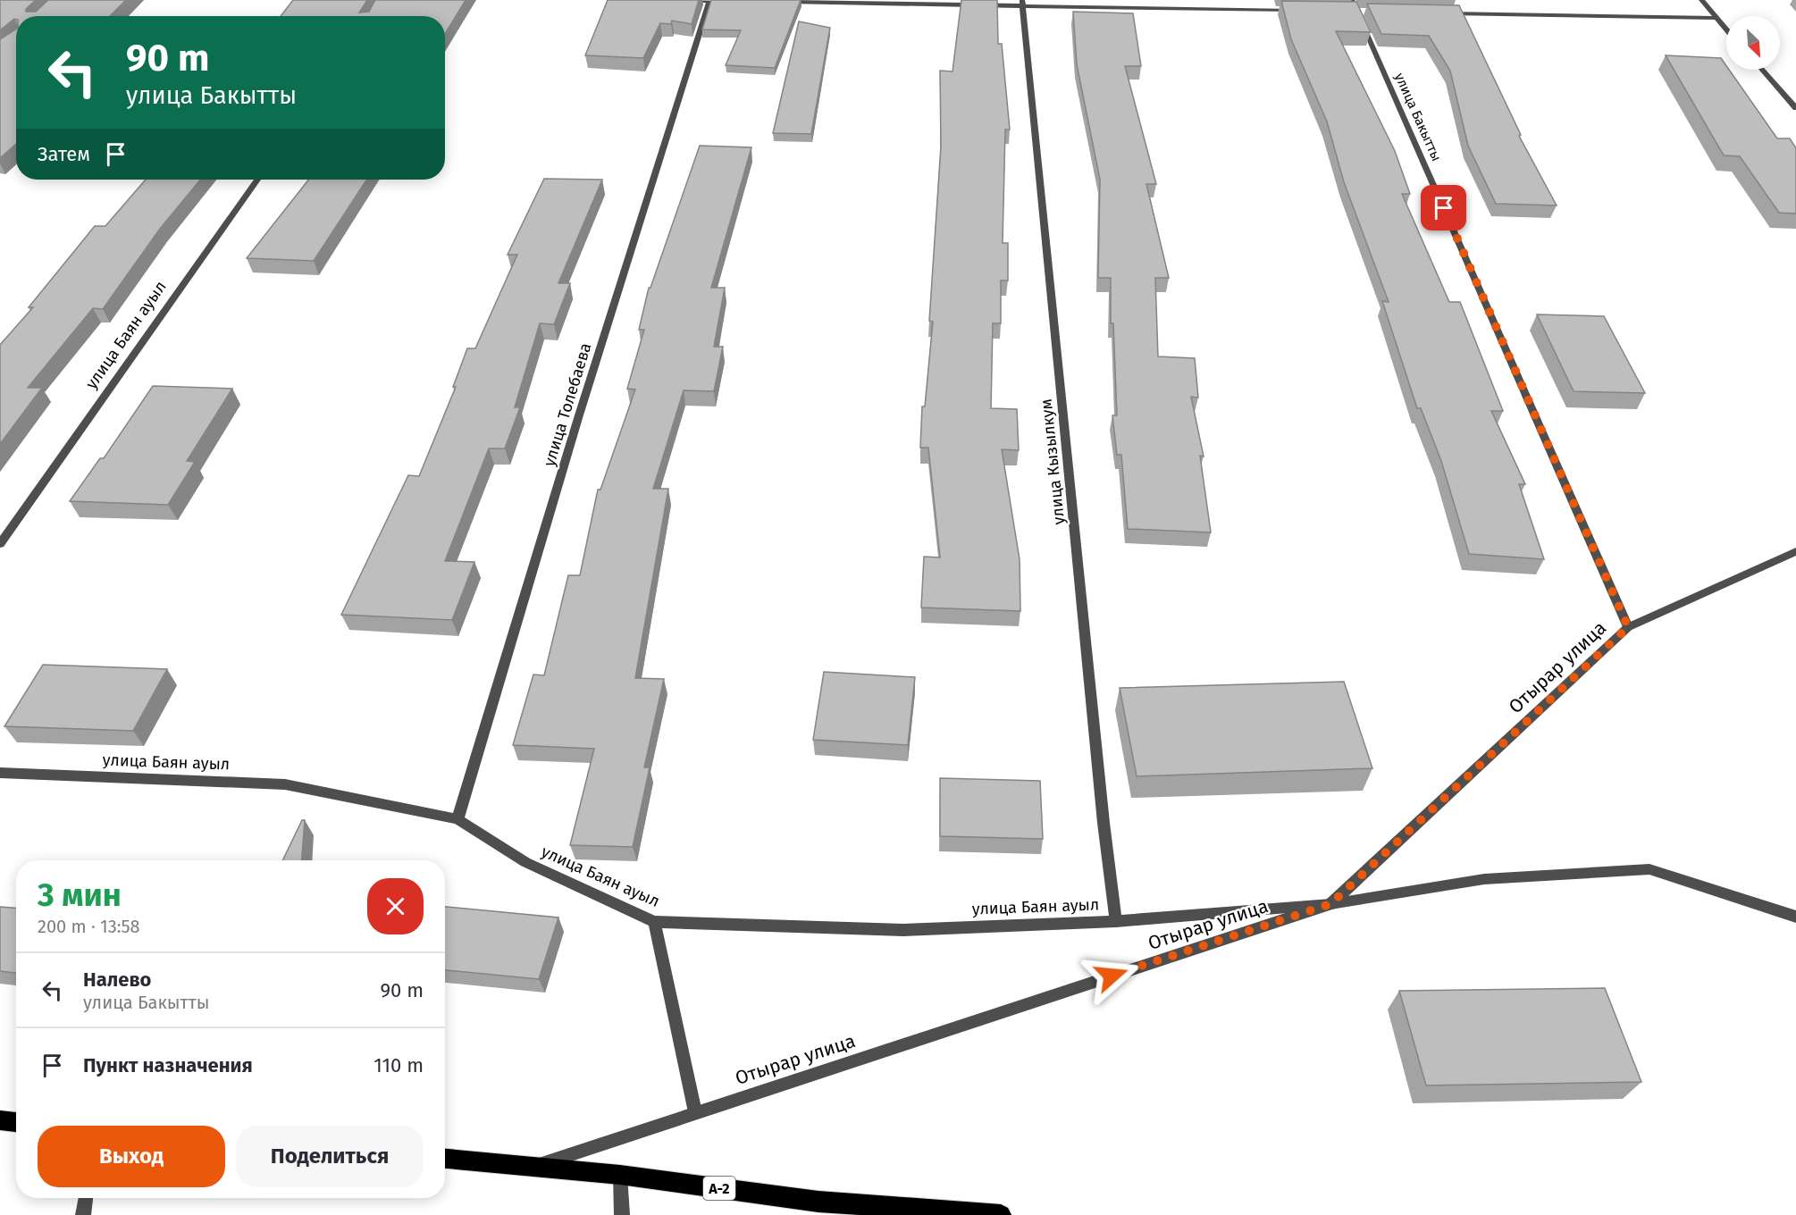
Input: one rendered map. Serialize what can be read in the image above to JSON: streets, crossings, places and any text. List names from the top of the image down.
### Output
{
  "streets": {
    "highway": ["A-2"],
    "street": [
      "улица Бакытты",
      "улица Баян ауыл",
      "улица Толебаева",
      "улица Кызылкум",
      "Отырар улица"
    ]
  },
  "crossings": [
    ["улица Бакытты", "Отырар улица"],
    ["улица Баян ауыл", "улица Толебаева"],
    ["улица Баян ауыл", "улица Кызылкум"],
    ["улица Баян ауыл", "Отырар улица"],
    ["Отырар улица", "A-2"]
  ],
  "north": "bottom right",
  "page": {
    "turn": ["90 m", "улица Бакытты"],
    "then": "Затем",
    "heading": ["3 мин", "200 m · 13:58"],
    "list": [
      {
        "name": "Налево",
        "note": "улица Бакытты",
        "value": "90 m"
      },
      {
        "name": "Пункт назначения",
        "value": "110 m"
      }
    ],
    "buttons": ["Выход", "Поделиться"]
  }
}
